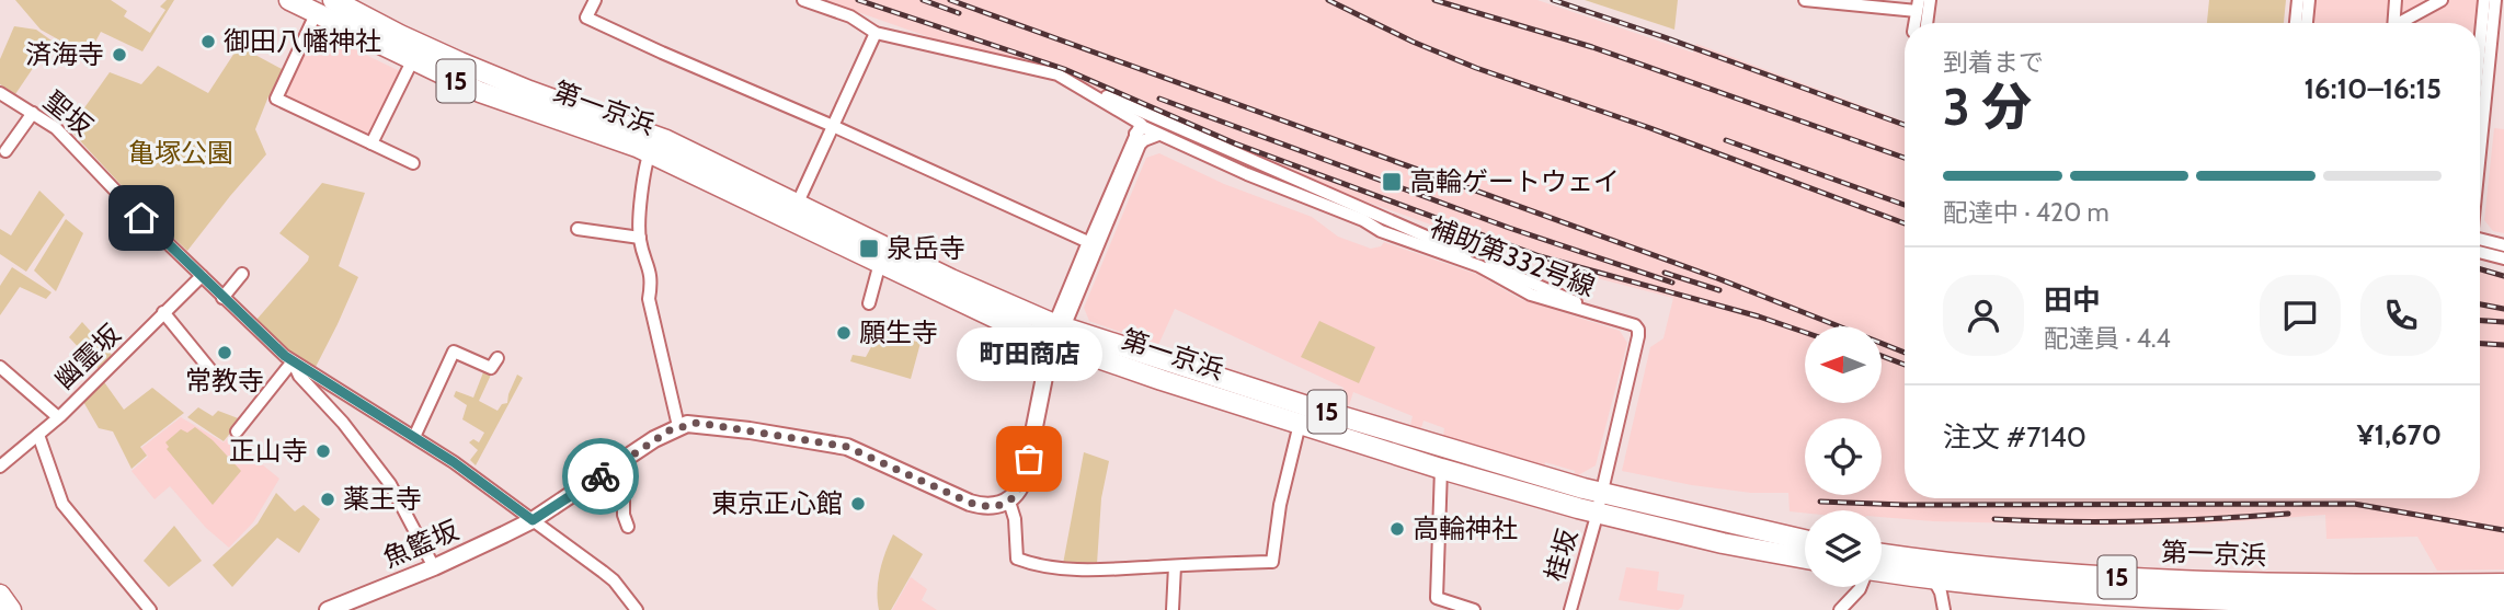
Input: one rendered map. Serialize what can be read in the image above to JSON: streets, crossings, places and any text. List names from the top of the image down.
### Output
{
  "streets": {
    "highway": ["15", "第一京浜"],
    "main road": ["魚籃坂"],
    "street": [
      "聖坂",
      "補助第332号線",
      "幽霊坂",
      "桂坂"
    ]
  },
  "crossings": [
    ["第一京浜", "補助第332号線"],
    ["第一京浜", "桂坂"],
    ["聖坂", "幽霊坂"],
    ["聖坂", "魚籃坂"],
    ["補助第332号線", "桂坂"]
  ],
  "parks": ["亀塚公園"],
  "places": {
    "other": [
      "御田八幡神社",
      "済海寺",
      "願生寺",
      "常教寺",
      "正山寺",
      "町田商店",
      "薬王寺",
      "東京正心館",
      "高輪神社"
    ],
    "transit": ["高輪ゲートウェイ", "泉岳寺"]
  },
  "north": "left",
  "page": {
    "heading": ["3 分", "到着まで", "16:10–16:15"],
    "panel": [
      "田中",
      "配達員 · 4.4",
      "注文 #7140",
      "¥1,670"
    ],
    "bar": "配達中 · 420 m",
    "bubble": "町田商店"
  }
}
